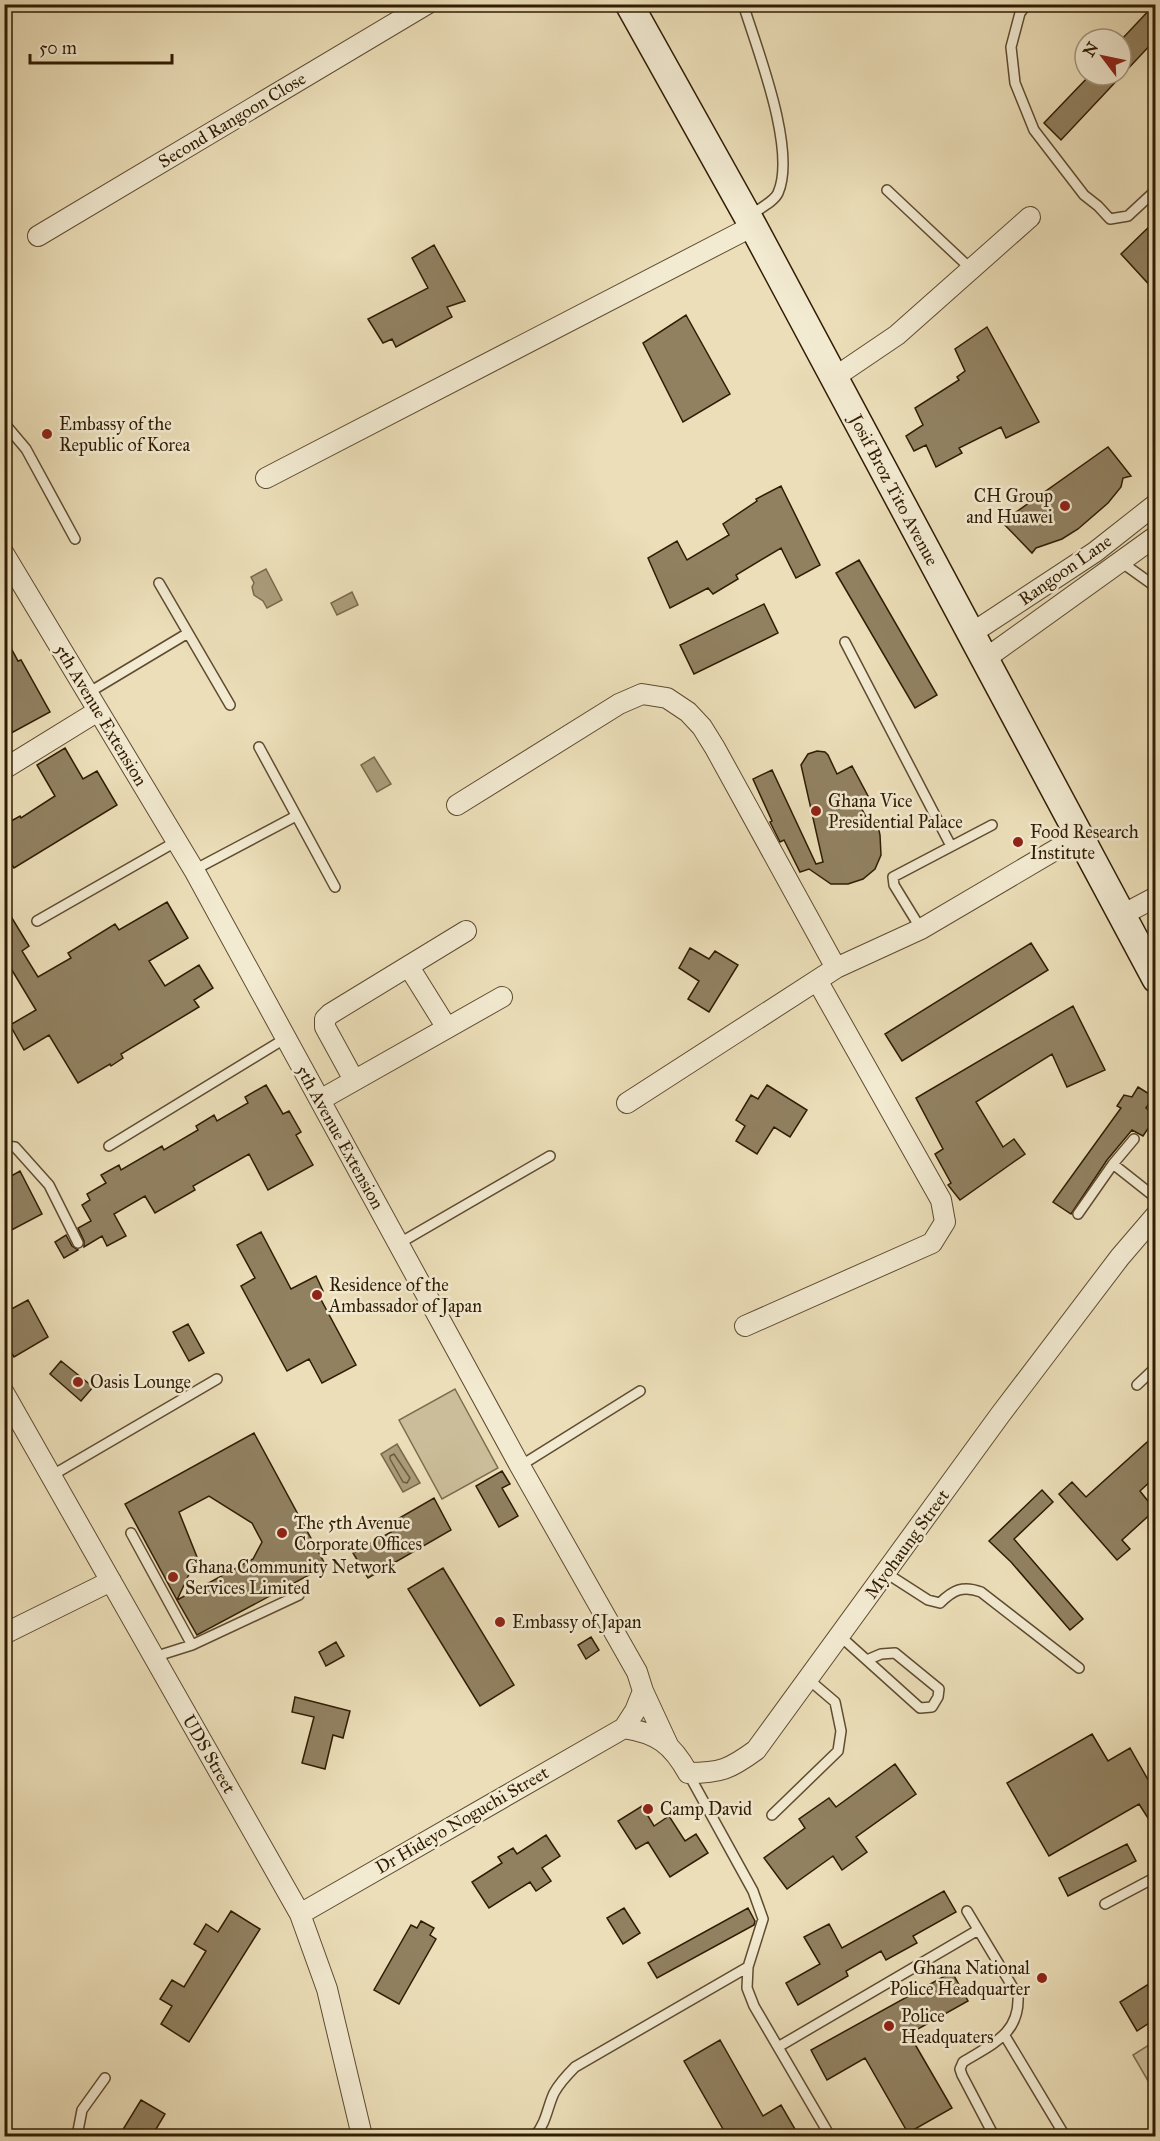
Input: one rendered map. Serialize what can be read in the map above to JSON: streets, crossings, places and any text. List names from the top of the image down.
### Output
{
  "streets": {
    "street": [
      "Second Rangoon Close",
      "Josif Broz Tito Avenue",
      "Rangoon Lane",
      "5th Avenue Extension",
      "Myohaung Street",
      "UDS Street",
      "Dr Hideyo Noguchi Street"
    ]
  },
  "crossings": [
    ["Josif Broz Tito Avenue", "Rangoon Lane"],
    ["UDS Street", "Dr Hideyo Noguchi Street"]
  ],
  "places": [
    "Embassy of the Republic of Korea",
    "CH Group and Huawei",
    "Ghana Vice Presidential Palace",
    "Food Research Institute",
    "Residence of the Ambassador of Japan",
    "Oasis Lounge",
    "The 5th Avenue Corporate Offices",
    "Ghana Community Network Services Limited",
    "Embassy of Japan",
    "Camp David",
    "Ghana National Police Headquarter",
    "Police Headquaters"
  ],
  "scale_bar": "50 m",
  "north": "top left"
}
